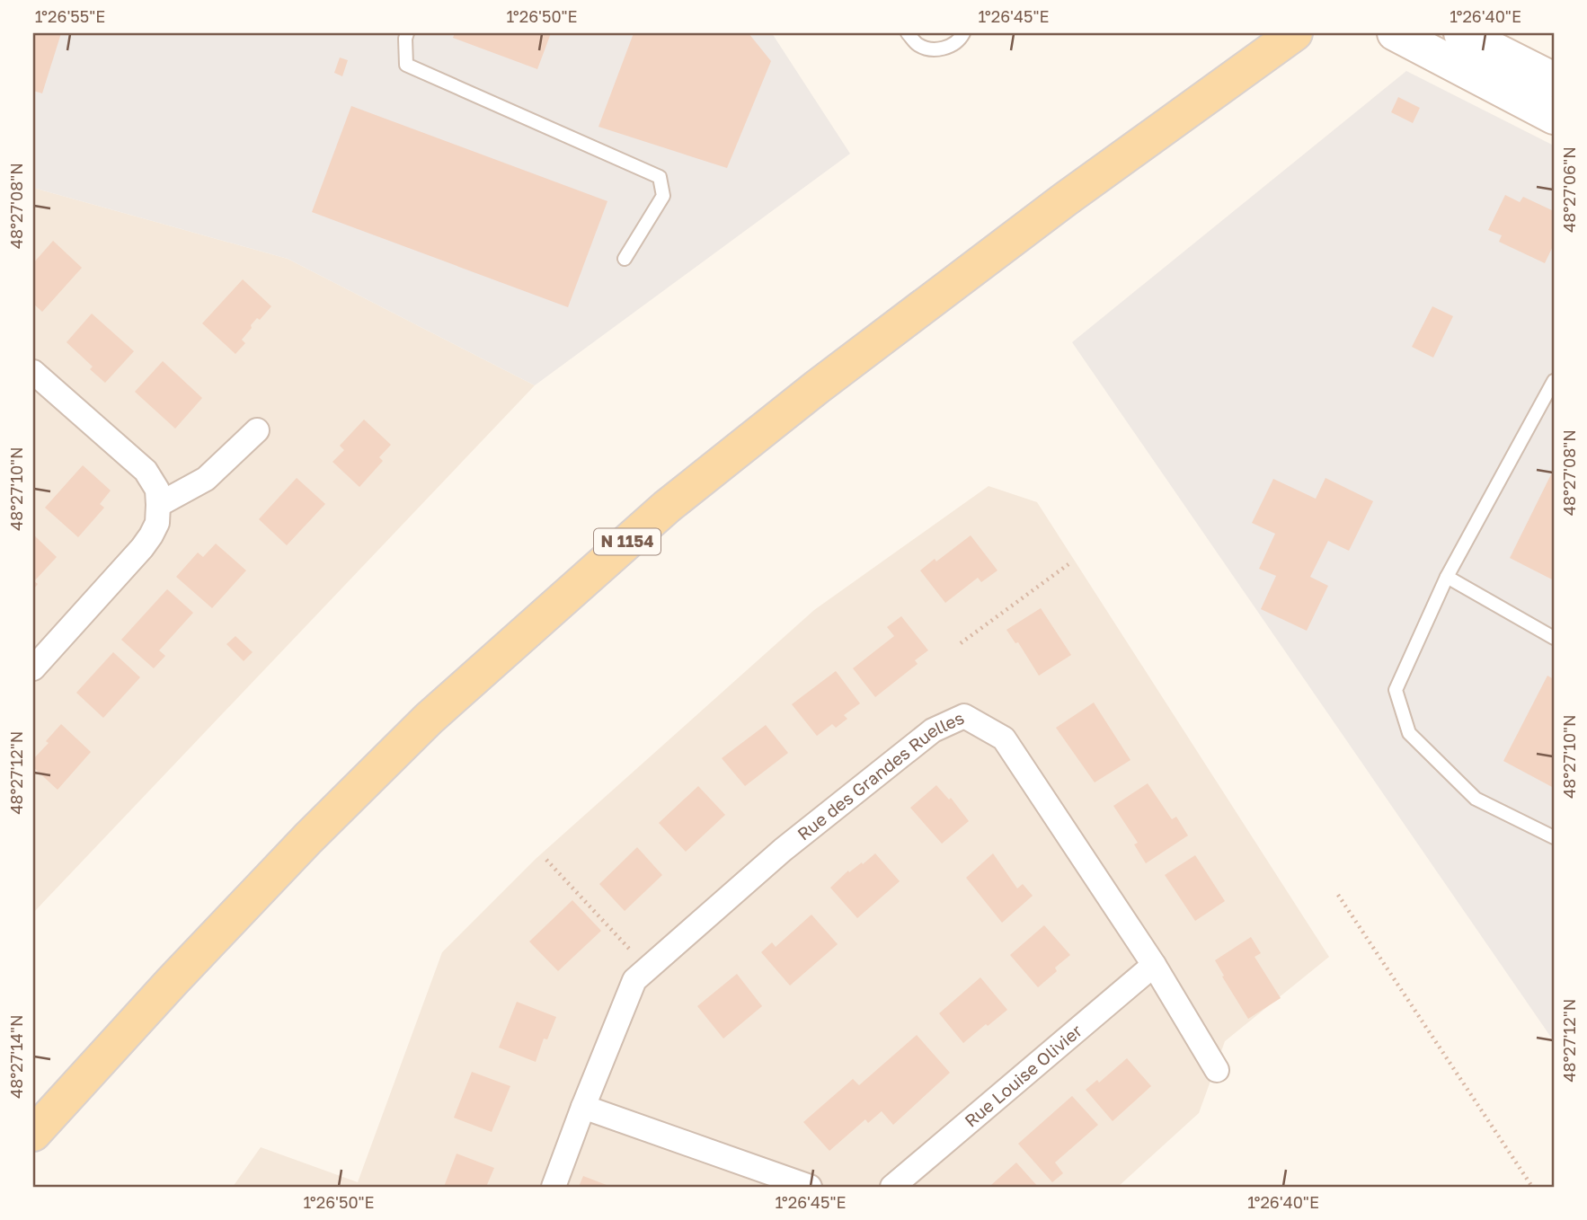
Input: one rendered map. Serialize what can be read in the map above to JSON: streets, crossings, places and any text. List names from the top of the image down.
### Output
{
  "streets": {
    "main road": ["N 1154"],
    "street": ["Rue des Grandes Ruelles", "Rue Louise Olivier"]
  },
  "crossings": [
    ["Rue des Grandes Ruelles", "Rue Louise Olivier"]
  ],
  "coordinates": [
    "1°26'55\"E",
    "1°26'50\"E",
    "1°26'45\"E",
    "1°26'40\"E",
    "48°27'06\"N",
    "48°27'08\"N",
    "48°27'10\"N",
    "48°27'12\"N",
    "48°27'14\"N"
  ]
}
